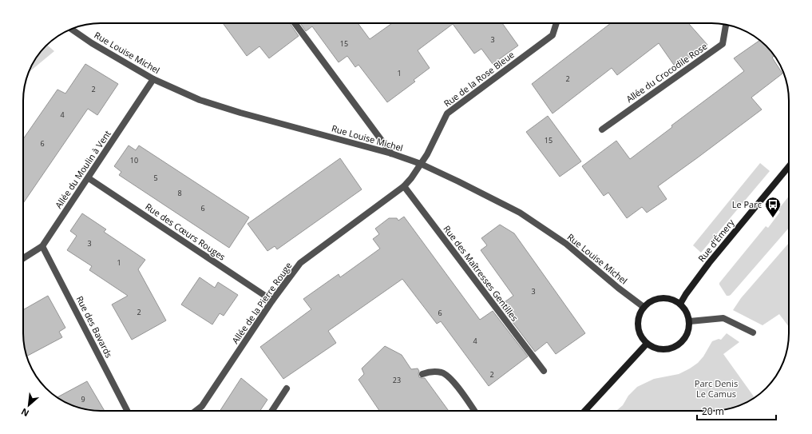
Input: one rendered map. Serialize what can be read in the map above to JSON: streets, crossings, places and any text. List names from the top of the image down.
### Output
{
  "streets": {
    "main road": ["Rue d'Émery"],
    "street": [
      "Rue Louise Michel",
      "Allée du Crocodile Rose",
      "Rue de la Rose Bleue",
      "Allée du Moulin à Vent",
      "Rue des Cœurs Rouges",
      "Rue des Maîtresses Gentilles",
      "Allée de la Pierre Rouge",
      "Rue des Bavards"
    ]
  },
  "crossings": [
    ["Rue Louise Michel", "Rue de la Rose Bleue"],
    ["Rue Louise Michel", "Allée du Moulin à Vent"],
    ["Rue Louise Michel", "Rue d'Émery"],
    ["Rue Louise Michel", "Allée de la Pierre Rouge"],
    ["Rue de la Rose Bleue", "Allée de la Pierre Rouge"],
    ["Allée du Moulin à Vent", "Rue des Cœurs Rouges"],
    ["Allée du Moulin à Vent", "Rue des Bavards"],
    ["Rue des Cœurs Rouges", "Allée de la Pierre Rouge"],
    ["Rue des Maîtresses Gentilles", "Allée de la Pierre Rouge"]
  ],
  "parks": ["Parc Denis Le Camus"],
  "places": {
    "bus stop": ["Le Parc"]
  },
  "house_numbers": [
    "3",
    "15",
    "1",
    "2",
    "2",
    "4",
    "15",
    "6",
    "10",
    "5",
    "8",
    "6",
    "3",
    "1",
    "3",
    "2",
    "6",
    "4",
    "2",
    "23",
    "9"
  ],
  "scale_bar": "20 m",
  "north": "bottom left"
}
